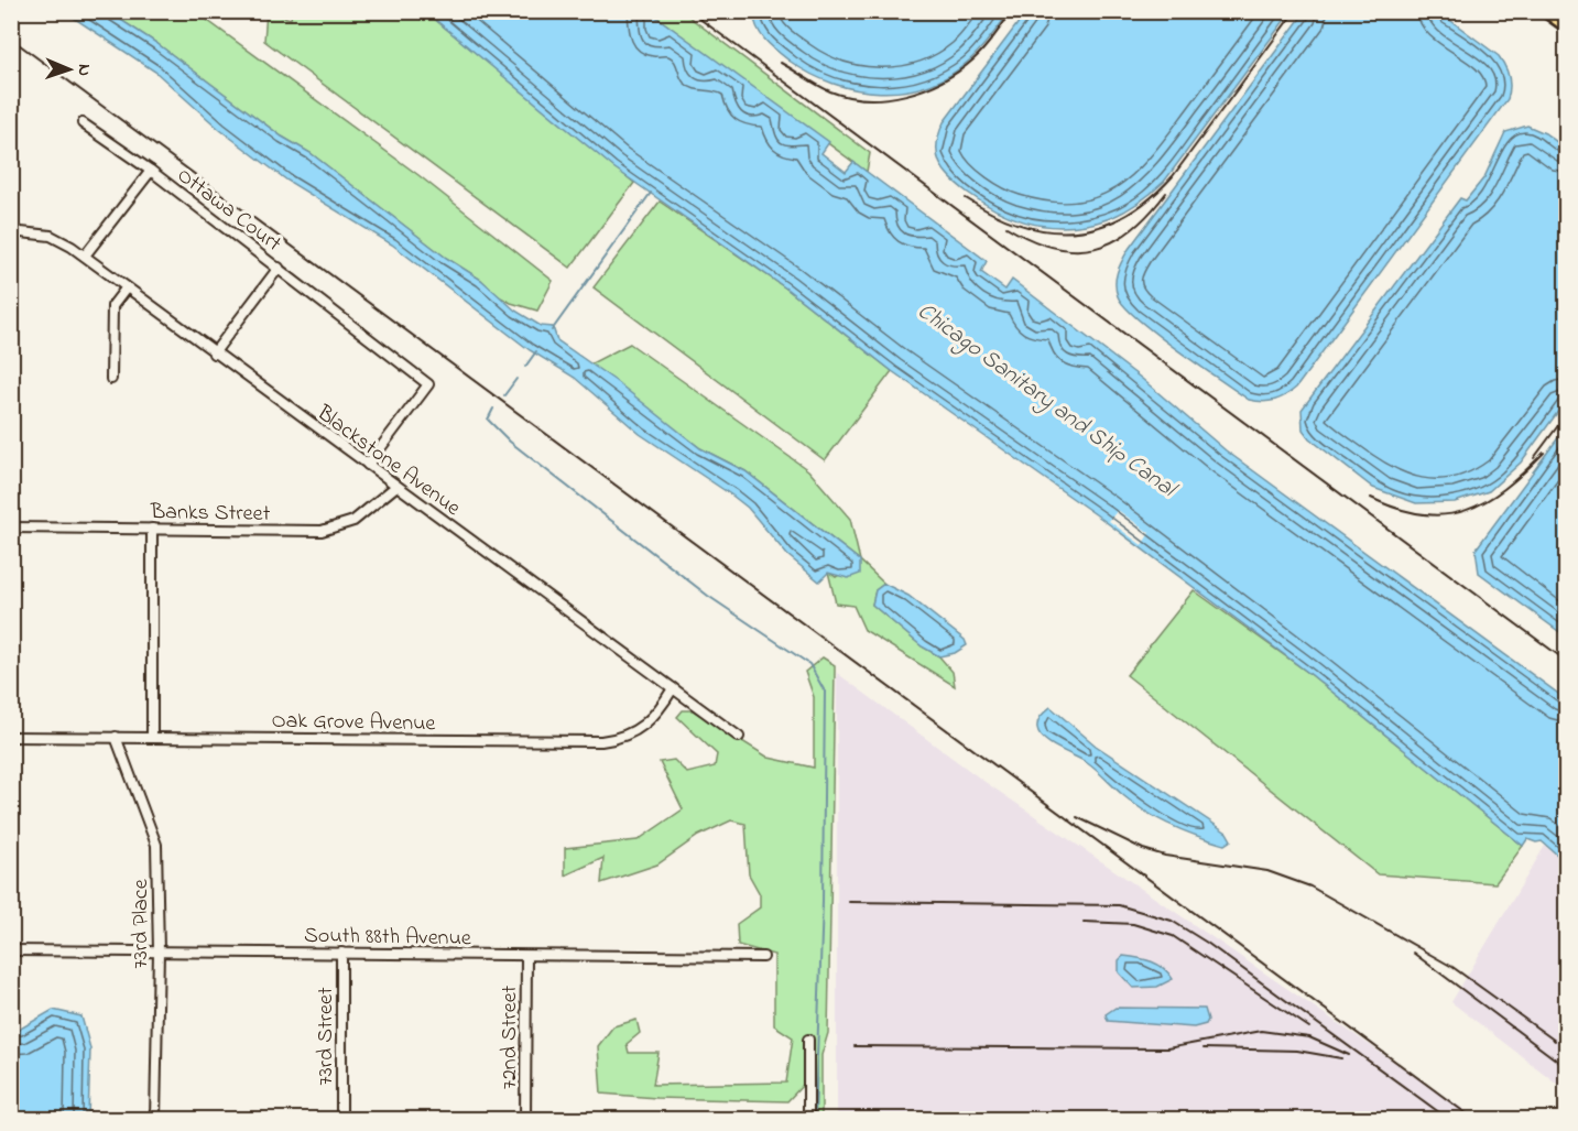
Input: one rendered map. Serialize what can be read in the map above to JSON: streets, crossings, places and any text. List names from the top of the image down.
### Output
{
  "streets": {
    "street": [
      "Ottawa Court",
      "Blackstone Avenue",
      "Banks Street",
      "Oak Grove Avenue",
      "73rd Place",
      "South 88th Avenue",
      "73rd Street",
      "72nd Street"
    ]
  },
  "crossings": [
    ["Ottawa Court", "Blackstone Avenue"],
    ["Blackstone Avenue", "Banks Street"],
    ["Blackstone Avenue", "Oak Grove Avenue"],
    ["Oak Grove Avenue", "73rd Place"],
    ["73rd Place", "South 88th Avenue"],
    ["South 88th Avenue", "73rd Street"],
    ["South 88th Avenue", "72nd Street"]
  ],
  "water": ["Chicago Sanitary and Ship Canal"],
  "north": "right"
}
